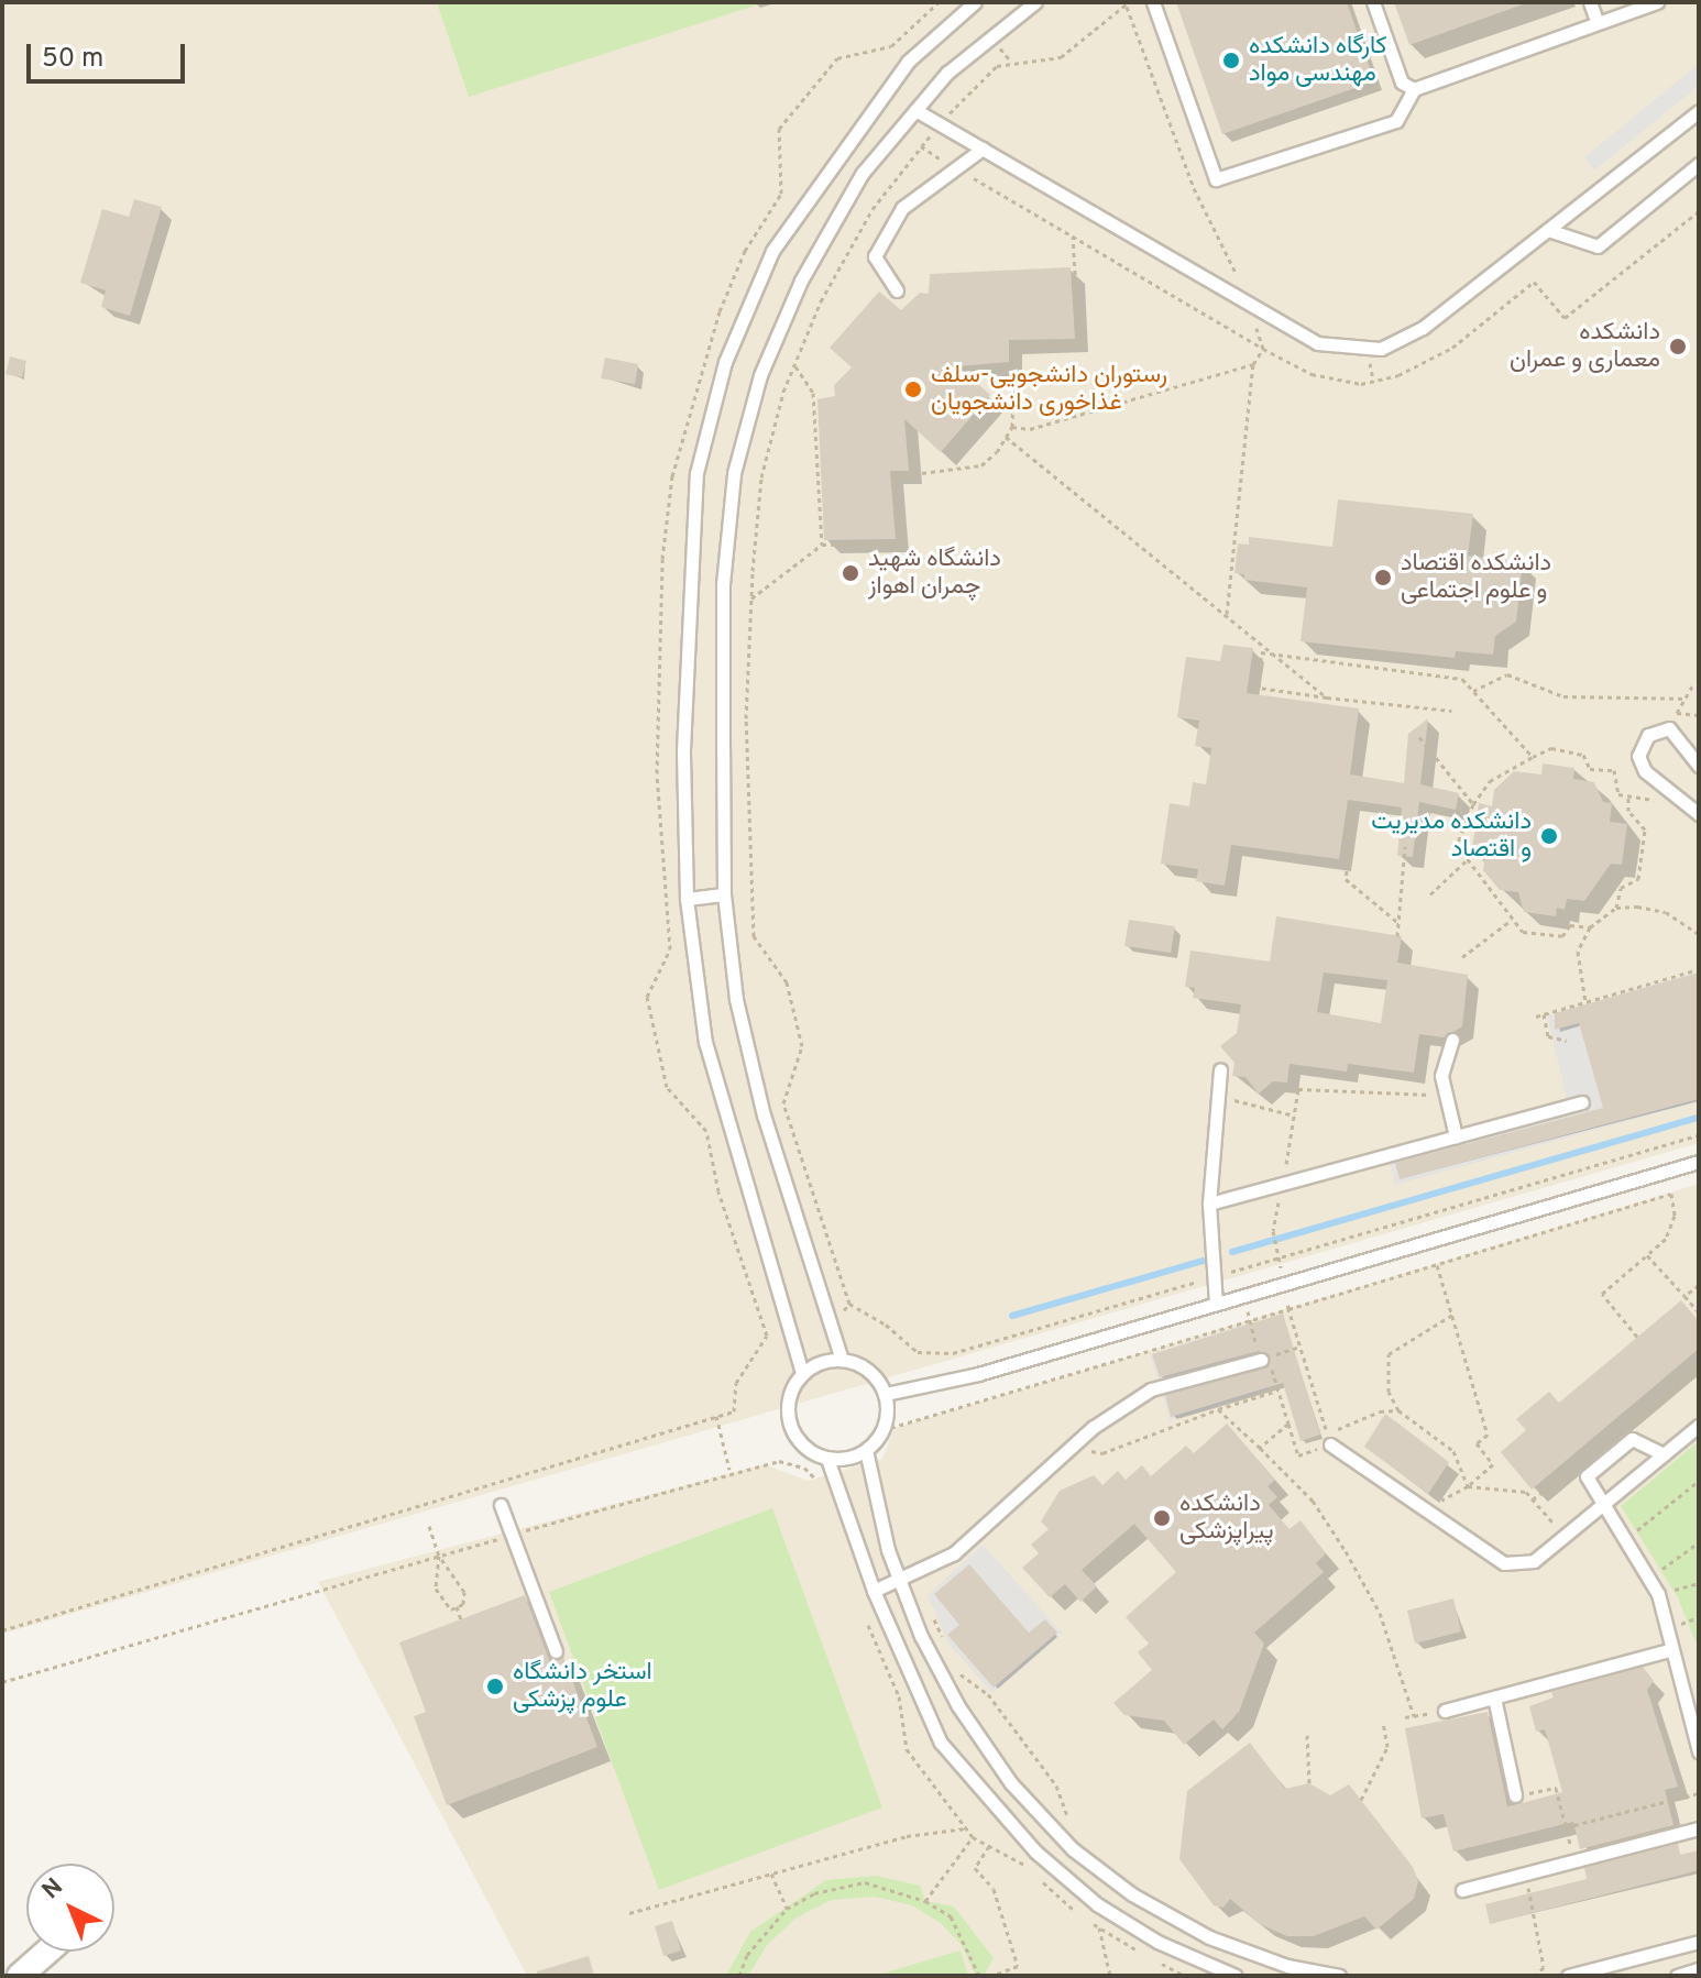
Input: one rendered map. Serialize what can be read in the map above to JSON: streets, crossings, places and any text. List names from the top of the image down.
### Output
{
  "places": [
    "کارگاه دانشکده مهندسی مواد",
    "دانشکده معماری و عمران",
    "رستوران دانشجویی-سلف غذاخوری دانشجویان",
    "دانشگاه شهید چمران اهواز",
    "دانشکده اقتصاد و علوم اجتماعی",
    "دانشکده مدیریت و اقتصاد",
    "دانشکده پیراپزشکی",
    "استخر دانشگاه علوم پزشکی"
  ],
  "scale_bar": "50 m",
  "north": "top left"
}
